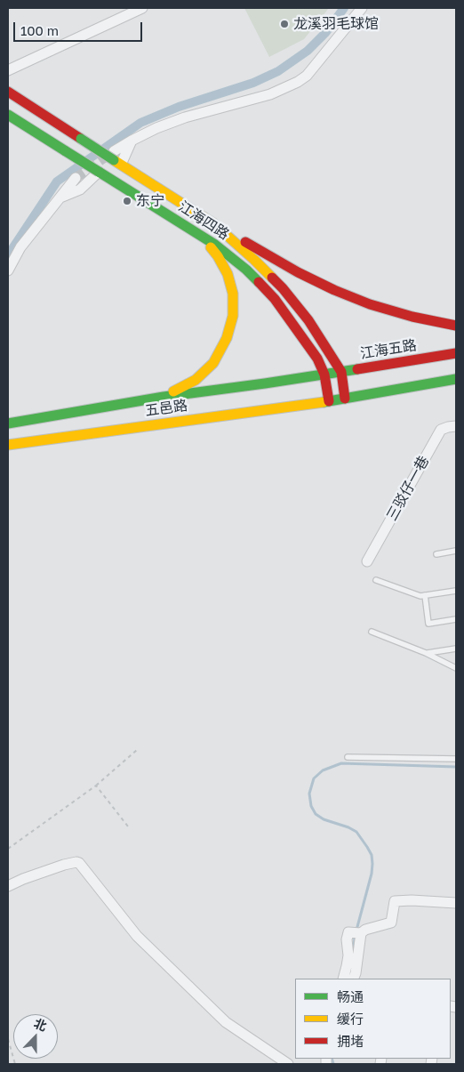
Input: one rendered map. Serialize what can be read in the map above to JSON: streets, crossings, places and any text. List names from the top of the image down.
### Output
{
  "streets": {
    "main road": ["江海四路", "江海五路", "五邑路"],
    "street": ["三驳仔一巷"]
  },
  "crossings": [
    ["江海四路", "江海五路"],
    ["江海四路", "五邑路"],
    ["江海五路", "五邑路"]
  ],
  "places": ["龙溪羽毛球馆", "东宁"],
  "legend": ["畅通", "缓行", "拥堵"],
  "scale_bar": "100 m",
  "north": "top"
}
